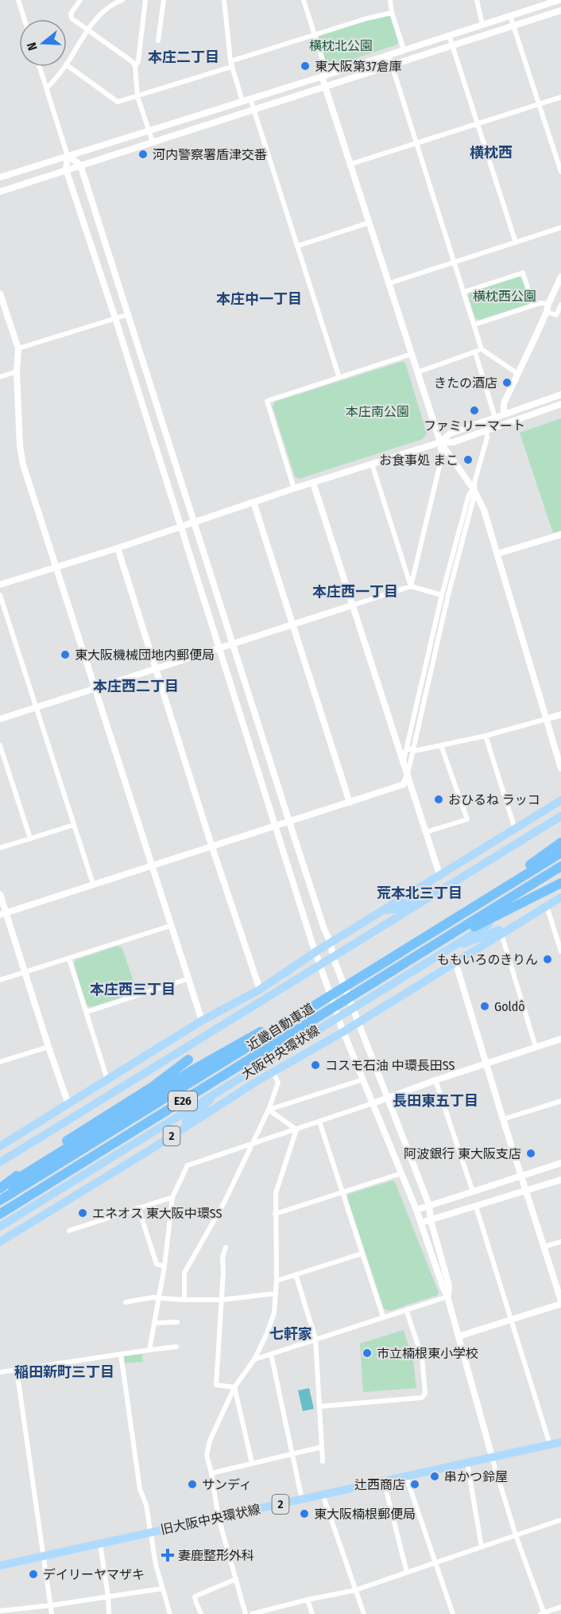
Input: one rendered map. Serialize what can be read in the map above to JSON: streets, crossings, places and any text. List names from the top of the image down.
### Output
{
  "streets": {
    "highway": ["近畿自動車道", "E26"],
    "main road": ["大阪中央環状線", "2", "旧大阪中央環状線"]
  },
  "districts": [
    "本庄二丁目",
    "横枕西",
    "本庄中一丁目",
    "本庄西一丁目",
    "本庄西二丁目",
    "荒本北三丁目",
    "本庄西三丁目",
    "長田東五丁目",
    "七軒家",
    "稲田新町三丁目"
  ],
  "parks": ["横枕北公園", "横枕西公園", "本庄南公園"],
  "places": {
    "other": [
      "東大阪第37倉庫",
      "河内警察署盾津交番",
      "きたの酒店",
      "ファミリーマート",
      "お食事処 まこ",
      "東大阪機械団地内郵便局",
      "おひるね ラッコ",
      "ももいろのきりん",
      "Goldô",
      "コスモ石油 中環長田SS",
      "阿波銀行 東大阪支店",
      "エネオス 東大阪中環SS",
      "市立楠根東小学校",
      "串かつ鈴屋",
      "サンディ",
      "辻西商店",
      "東大阪楠根郵便局",
      "デイリーヤマザキ"
    ],
    "health": ["妻鹿整形外科"]
  },
  "north": "left"
}
